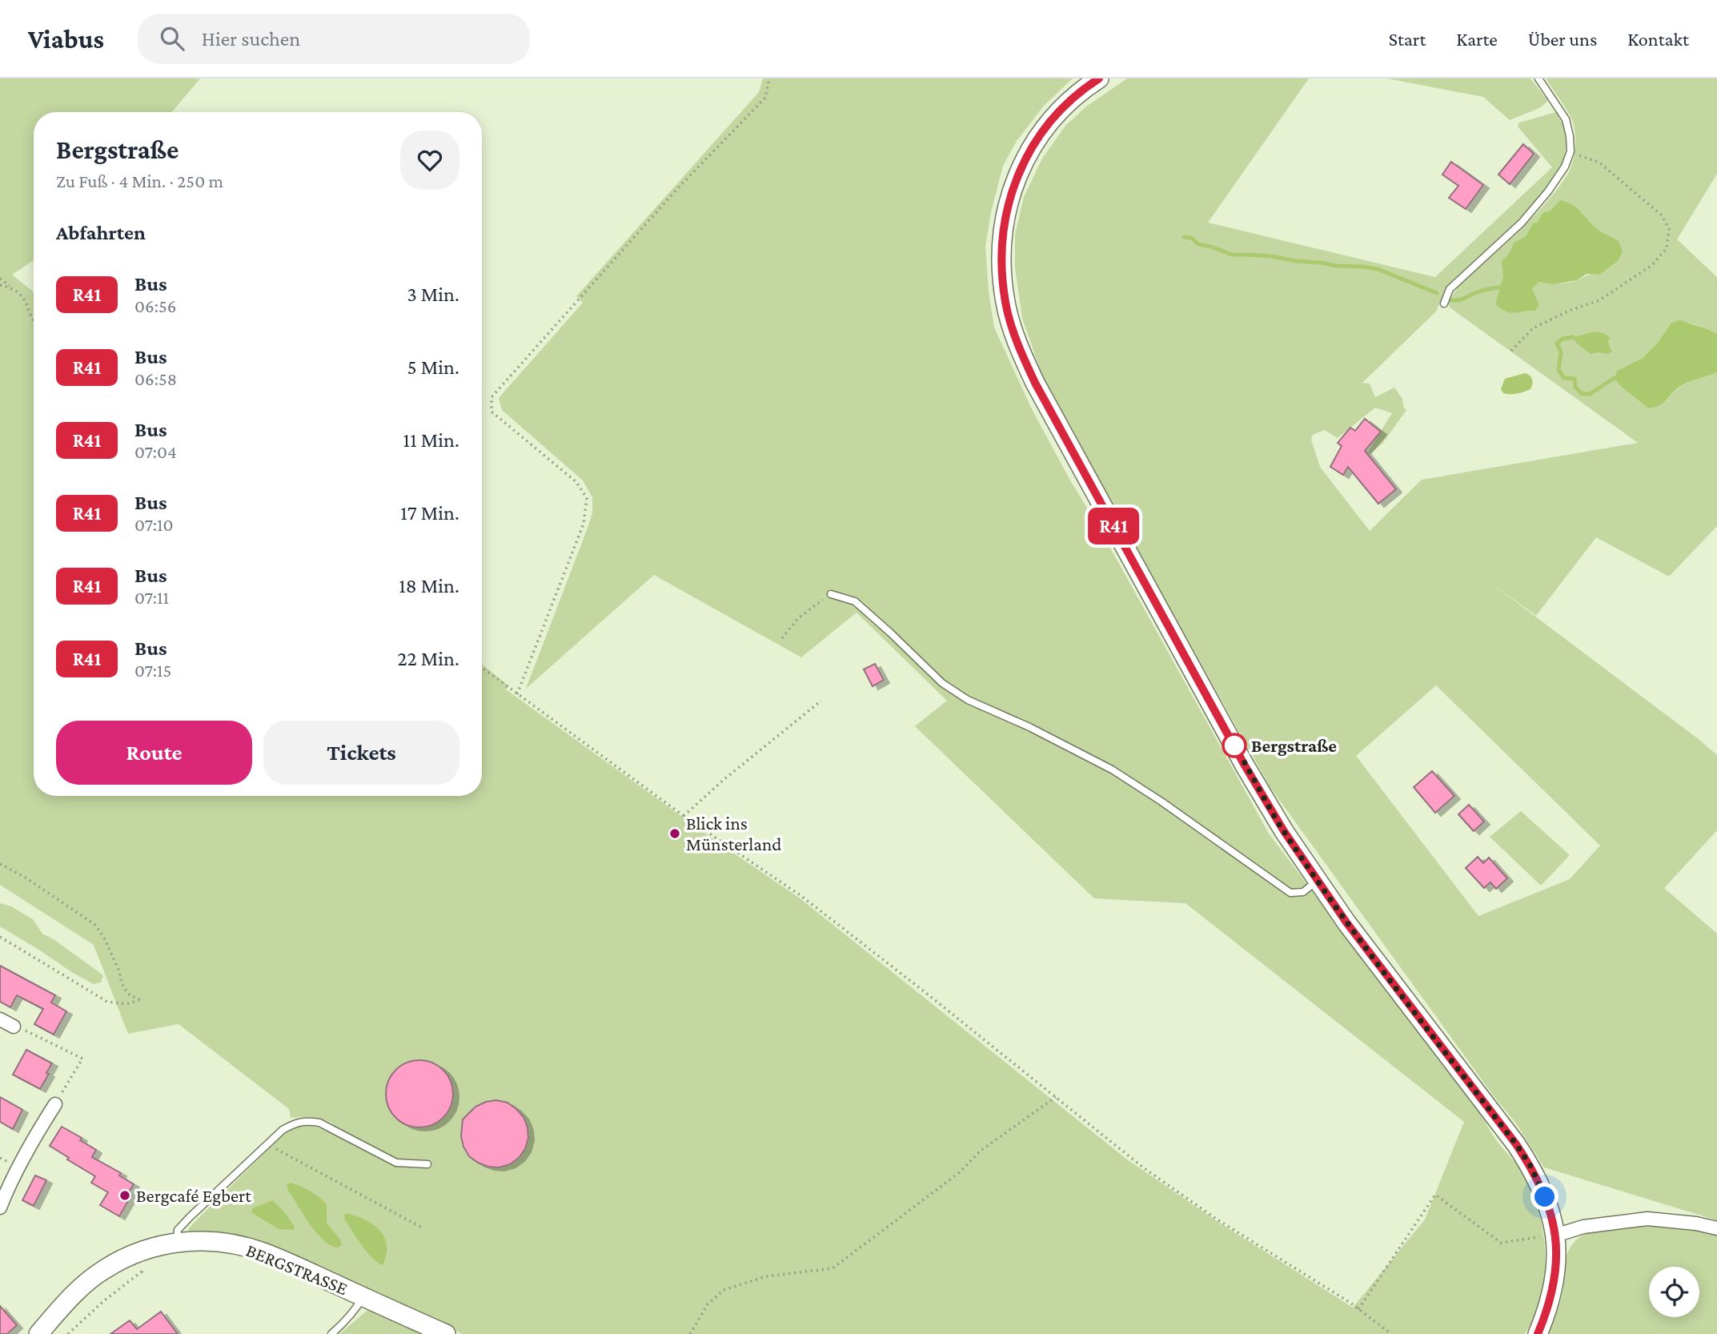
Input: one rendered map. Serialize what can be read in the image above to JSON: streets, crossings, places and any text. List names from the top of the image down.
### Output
{
  "streets": {
    "main road": ["BERGSTRASSE"]
  },
  "places": ["Bergstraße", "Blick ins Münsterland", "Bergcafé Egbert"],
  "lines": ["bus line R41"],
  "page": {
    "header": "Viabus",
    "search": "Hier suchen",
    "nav": [
      "Start",
      "Karte",
      "Über uns",
      "Kontakt"
    ],
    "on_map": "R41",
    "heading": [
      ["Bergstraße", "Zu Fuß · 4 Min. · 250 m"],
      "Abfahrten"
    ],
    "list": [
      {
        "mark": "R41",
        "name": "Bus",
        "note": "06:56",
        "value": "3 Min."
      },
      {
        "mark": "R41",
        "name": "Bus",
        "note": "06:58",
        "value": "5 Min."
      },
      {
        "mark": "R41",
        "name": "Bus",
        "note": "07:04",
        "value": "11 Min."
      },
      {
        "mark": "R41",
        "name": "Bus",
        "note": "07:10",
        "value": "17 Min."
      },
      {
        "mark": "R41",
        "name": "Bus",
        "note": "07:11",
        "value": "18 Min."
      },
      {
        "mark": "R41",
        "name": "Bus",
        "note": "07:15",
        "value": "22 Min."
      }
    ],
    "buttons": ["Route", "Tickets"]
  }
}
